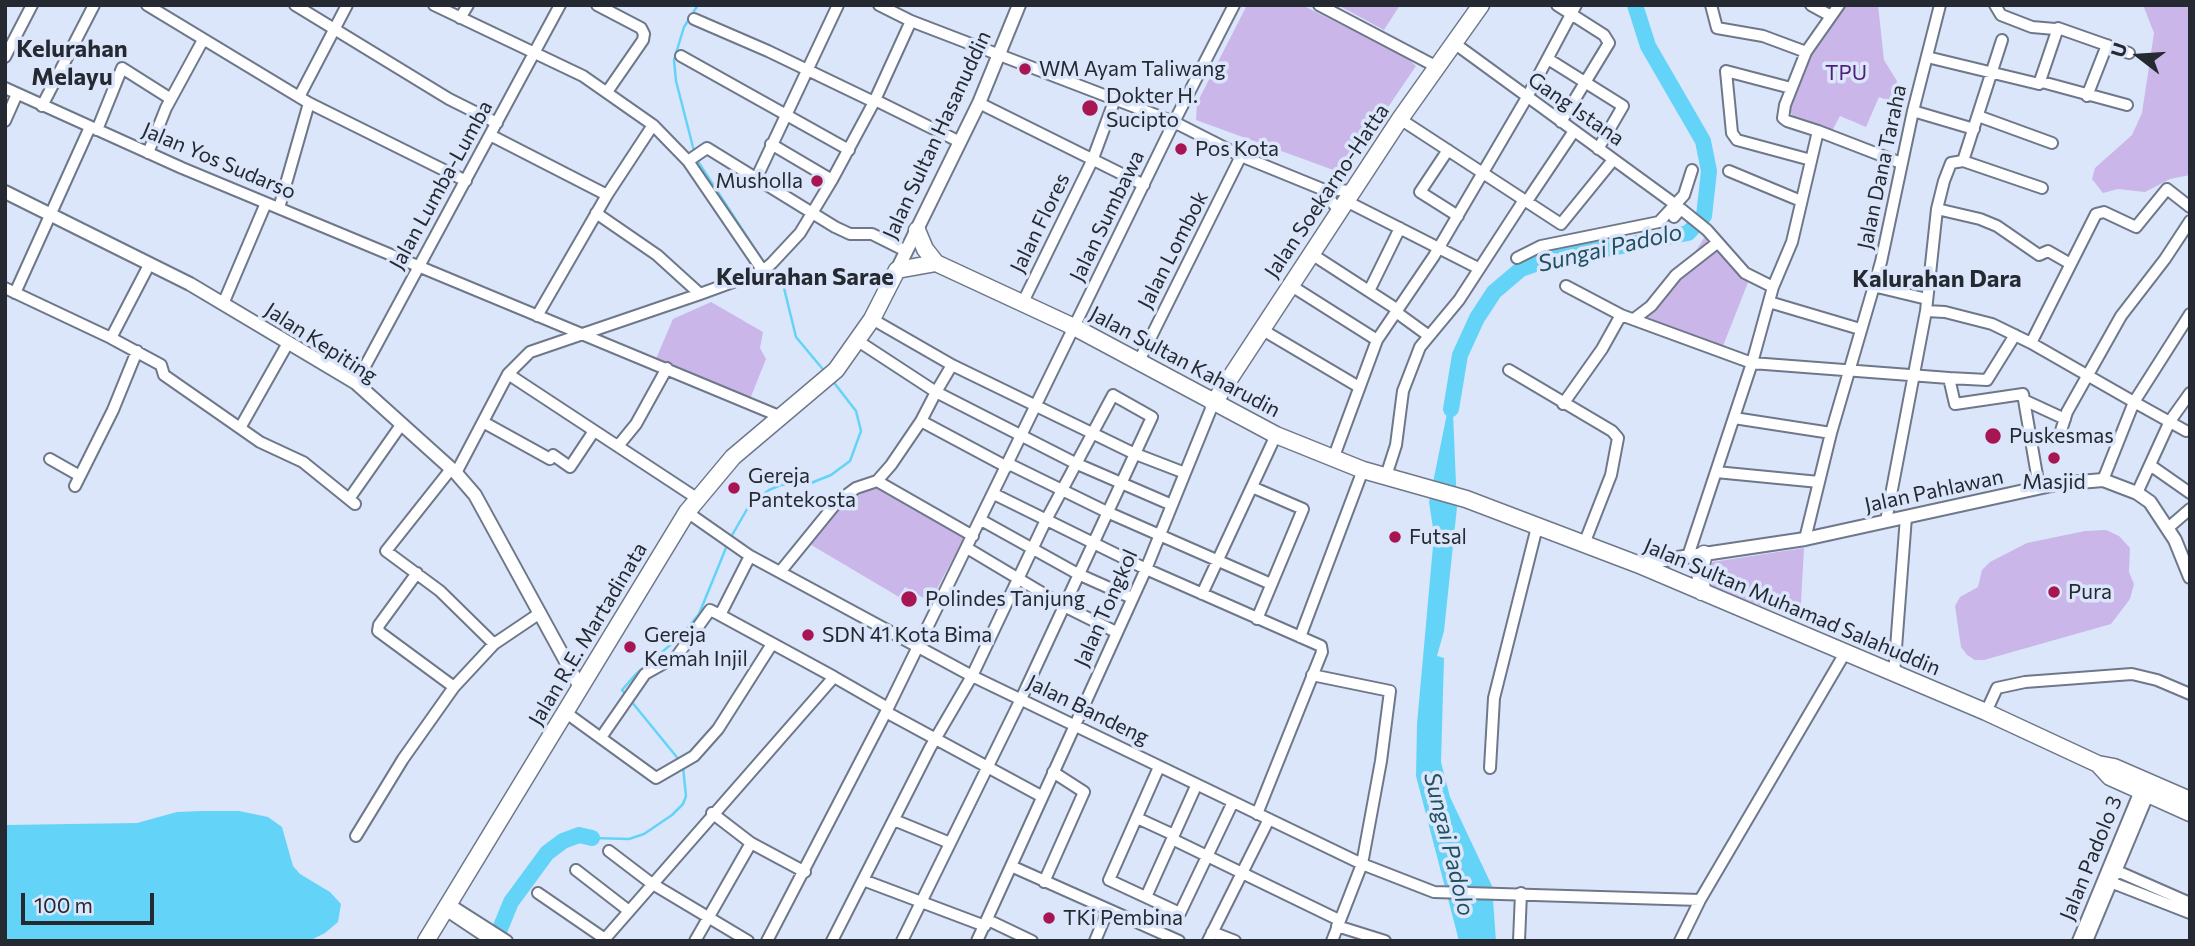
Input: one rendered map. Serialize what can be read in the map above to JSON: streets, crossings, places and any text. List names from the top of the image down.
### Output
{
  "streets": {
    "highway": [
      "Jalan Sultan Hasanuddin",
      "Jalan Soekarno-Hatta",
      "Jalan Sultan Kaharudin",
      "Jalan Sultan Muhamad Salahuddin",
      "Jalan R.E. Martadinata"
    ],
    "main road": ["Jalan Kepiting", "Jalan Pahlawan"],
    "street": [
      "Gang Istana",
      "Jalan Yos Sudarso",
      "Jalan Dana Taraha",
      "Jalan Lumba-Lumba",
      "Jalan Sumbawa",
      "Jalan Flores",
      "Jalan Lombok",
      "Jalan Tongkol",
      "Jalan Bandeng",
      "Jalan Padolo 3"
    ]
  },
  "crossings": [
    ["Gang Istana", "Jalan Soekarno-Hatta"],
    ["Jalan Sultan Hasanuddin", "Jalan R.E. Martadinata"],
    ["Jalan Yos Sudarso", "Jalan Lumba-Lumba"],
    ["Jalan Yos Sudarso", "Jalan R.E. Martadinata"],
    ["Jalan Dana Taraha", "Jalan Pahlawan"],
    ["Jalan Lumba-Lumba", "Jalan Kepiting"],
    ["Jalan Soekarno-Hatta", "Jalan Sultan Kaharudin"],
    ["Jalan Soekarno-Hatta", "Jalan Tongkol"],
    ["Jalan Sumbawa", "Jalan Sultan Kaharudin"],
    ["Jalan Sumbawa", "Jalan Bandeng"],
    ["Jalan Flores", "Jalan Sultan Kaharudin"],
    ["Jalan Lombok", "Jalan Sultan Kaharudin"],
    ["Jalan Kepiting", "Jalan R.E. Martadinata"],
    ["Jalan Sultan Kaharudin", "Jalan Sultan Muhamad Salahuddin"],
    ["Jalan Sultan Kaharudin", "Jalan Tongkol"],
    ["Jalan Pahlawan", "Jalan Sultan Muhamad Salahuddin"],
    ["Jalan Sultan Muhamad Salahuddin", "Jalan Padolo 3"],
    ["Jalan Tongkol", "Jalan Bandeng"],
    ["Jalan R.E. Martadinata", "Jalan Bandeng"]
  ],
  "districts": ["Kelurahan Melayu", "Kelurahan Sarae", "Kalurahan Dara"],
  "water": ["Sungai Padolo"],
  "parks": ["TPU"],
  "places": [
    "WM Ayam Taliwang",
    "Dokter H. Sucipto",
    "Pos Kota",
    "Musholla",
    "Puskesmas",
    "Masjid",
    "Gereja Pantekosta",
    "Futsal",
    "Pura",
    "Polindes Tanjung",
    "SDN 41 Kota Bima",
    "Gereja Kemah Injil",
    "TKi Pembina"
  ],
  "scale_bar": "100 m",
  "north": "left"
}
